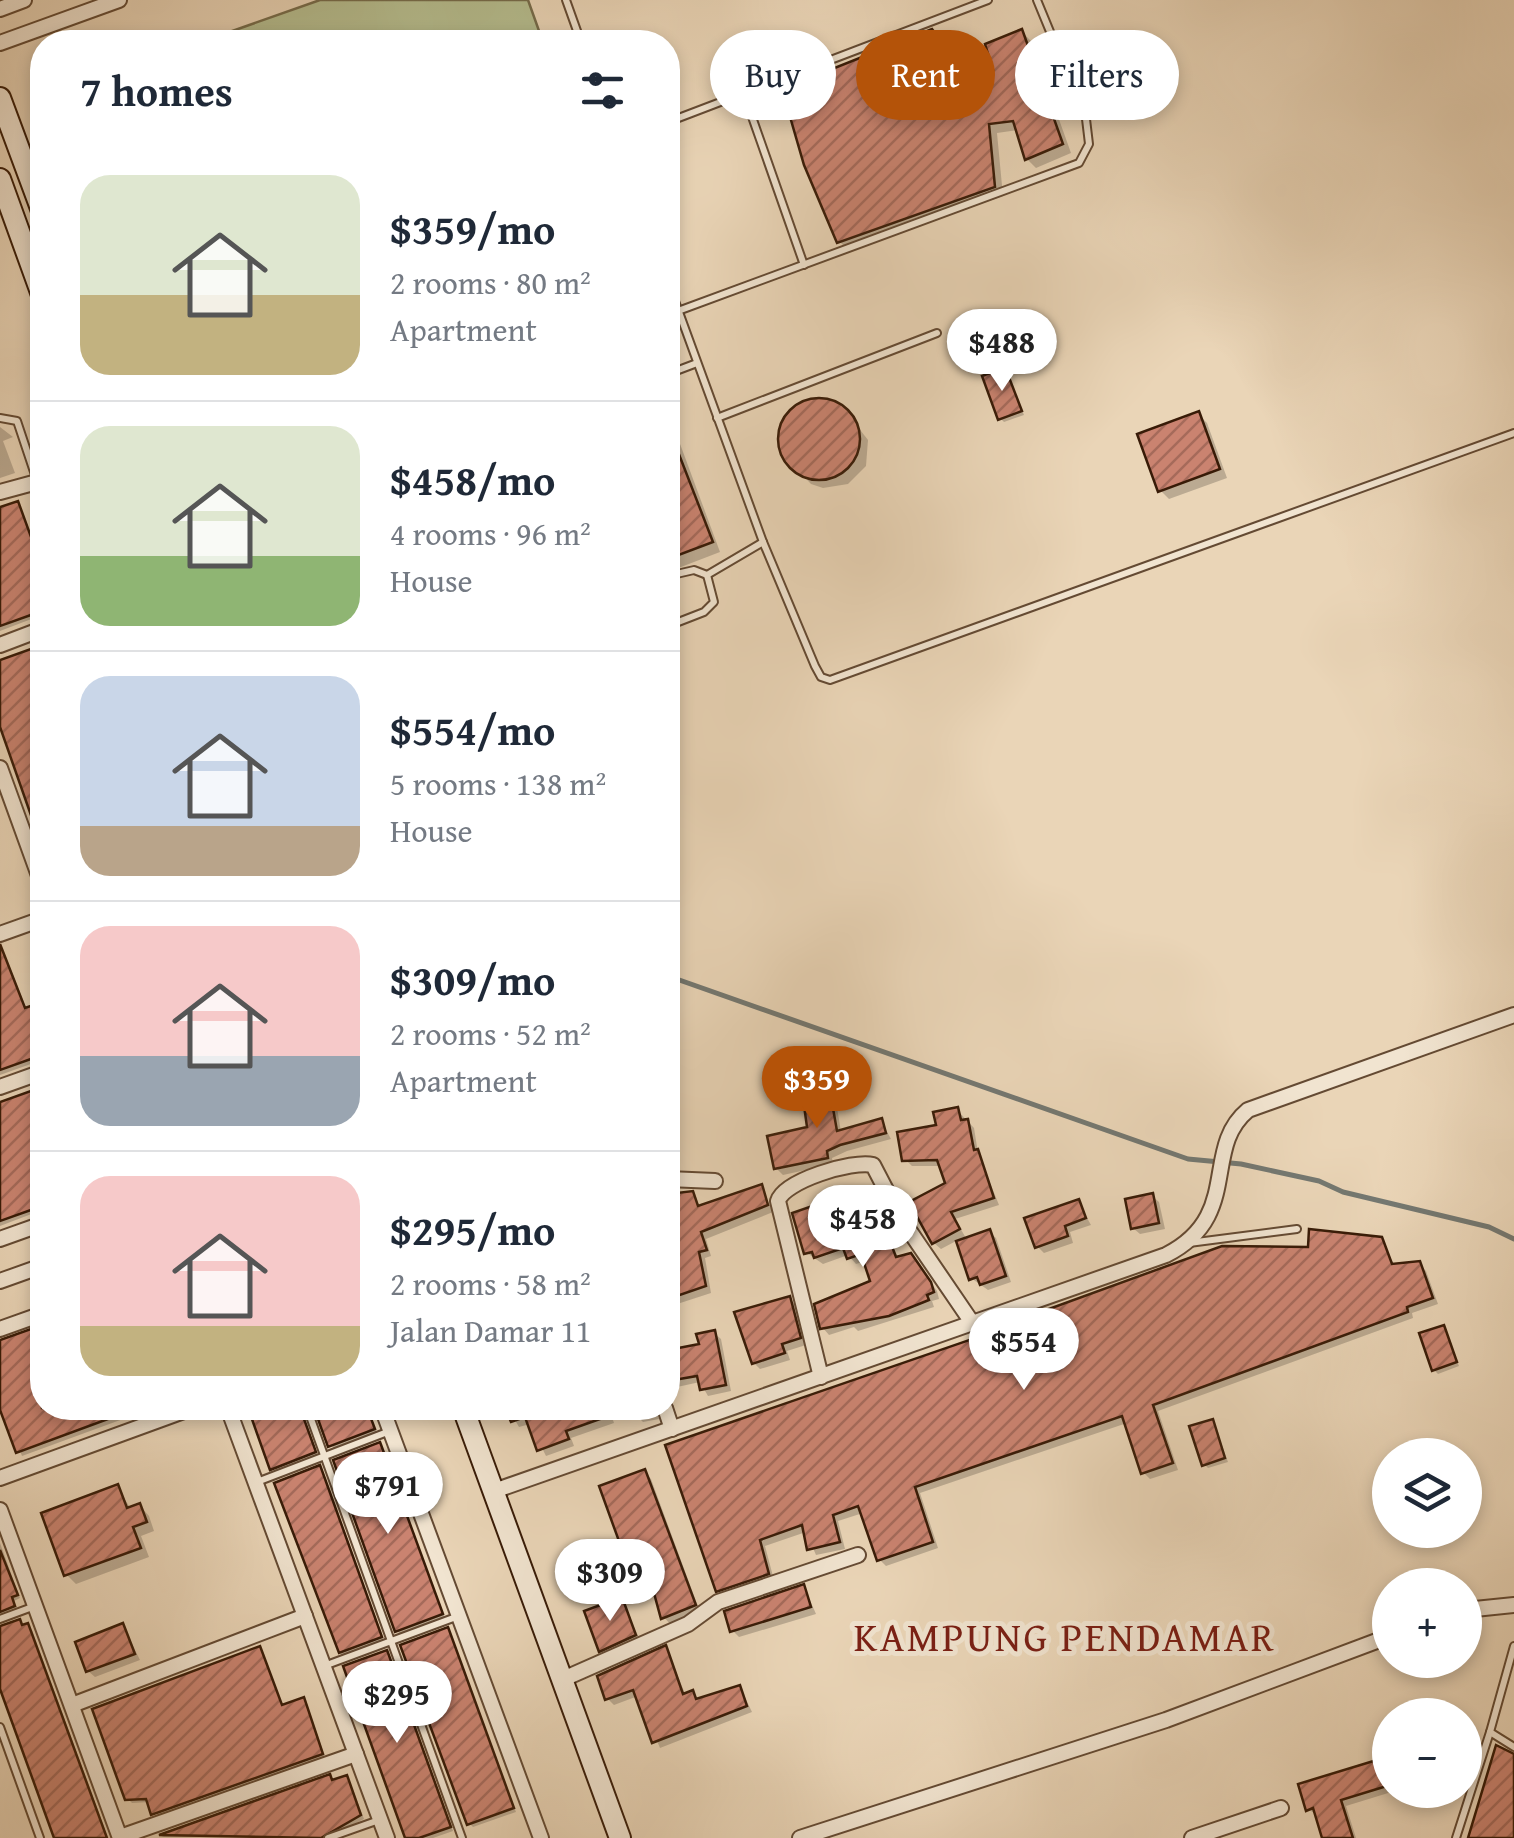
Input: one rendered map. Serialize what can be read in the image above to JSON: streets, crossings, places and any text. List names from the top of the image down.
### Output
{
  "districts": ["KAMPUNG PENDAMAR"],
  "page": {
    "chip": ["Buy", "Rent", "Filters"],
    "heading": "7 homes",
    "list": [
      {
        "name": "$359/mo",
        "note": "2 rooms · 80 m² · Apartment"
      },
      {
        "name": "$458/mo",
        "note": "4 rooms · 96 m² · House"
      },
      {
        "name": "$554/mo",
        "note": "5 rooms · 138 m² · House"
      },
      {
        "name": "$309/mo",
        "note": "2 rooms · 52 m² · Apartment"
      },
      {
        "name": "$295/mo",
        "note": "2 rooms · 58 m² · Jalan Damar 11"
      }
    ],
    "price": [
      "$488",
      "$359",
      "$458",
      "$554",
      "$791",
      "$309",
      "$295"
    ],
    "map_buttons": ["+", "−"]
  }
}
